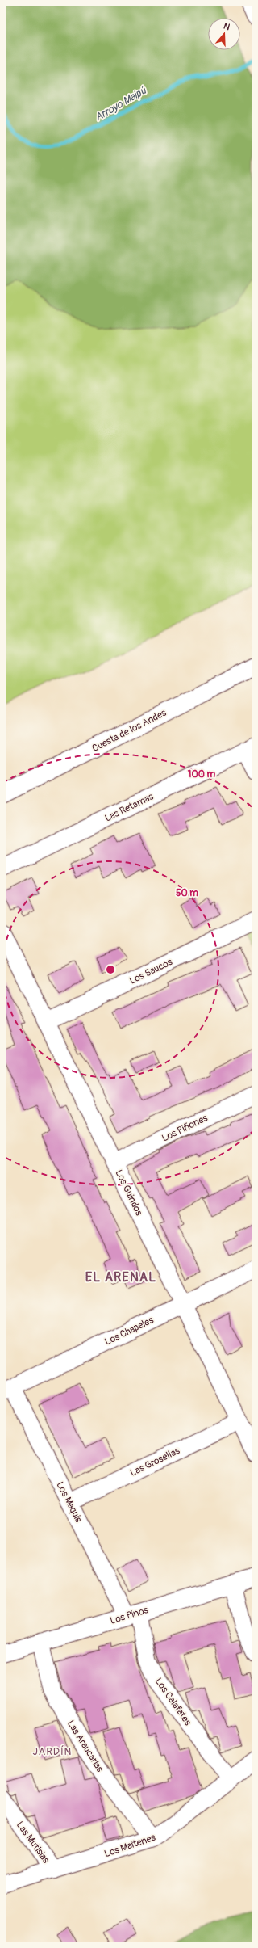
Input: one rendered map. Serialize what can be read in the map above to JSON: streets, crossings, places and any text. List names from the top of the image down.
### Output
{
  "streets": {
    "main road": ["Cuesta de los Andes"],
    "street": [
      "Las Retamas",
      "Los Saucos",
      "Los Piñones",
      "Los Guindos",
      "Los Chapeles",
      "Las Grosellas",
      "Los Maquis",
      "Los Pinos",
      "Los Calafates",
      "Las Araucarias",
      "Las Mutisias",
      "Los Maitenes"
    ]
  },
  "crossings": [
    ["Los Saucos", "Los Guindos"],
    ["Los Piñones", "Los Guindos"],
    ["Los Guindos", "Los Chapeles"],
    ["Los Guindos", "Las Grosellas"],
    ["Los Chapeles", "Los Maquis"],
    ["Las Grosellas", "Los Maquis"],
    ["Los Maquis", "Los Pinos"],
    ["Los Maquis", "Los Calafates"],
    ["Los Pinos", "Los Calafates"],
    ["Los Pinos", "Las Araucarias"],
    ["Los Calafates", "Los Maitenes"],
    ["Las Araucarias", "Los Maitenes"],
    ["Las Mutisias", "Los Maitenes"]
  ],
  "districts": ["EL ARENAL", "JARDÍN"],
  "water": ["Arroyo Maipú"],
  "north": "top",
  "rings": ["100 m", "50 m"]
}
